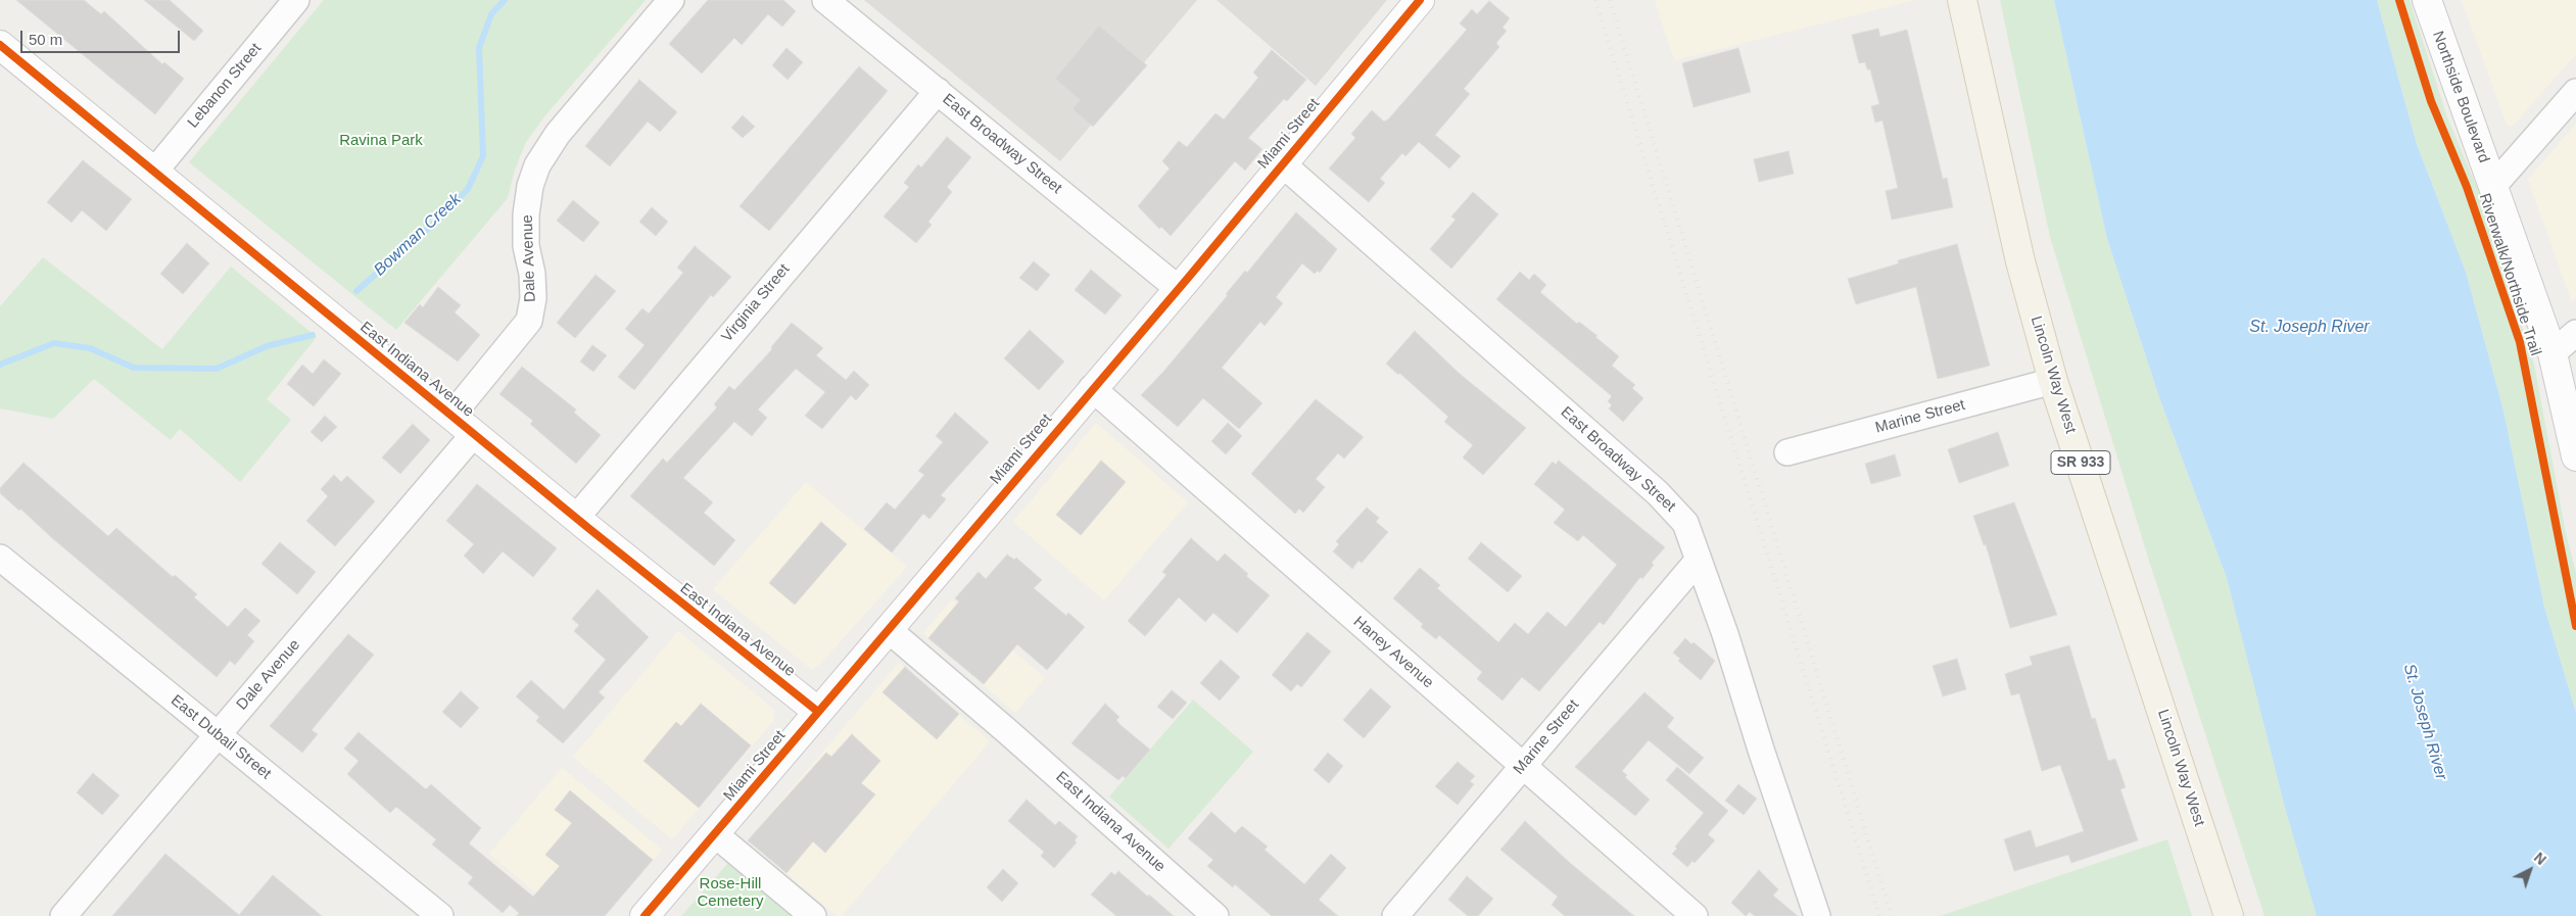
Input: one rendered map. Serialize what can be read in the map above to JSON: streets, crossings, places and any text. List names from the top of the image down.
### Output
{
  "streets": {
    "main road": ["Lincoln Way West", "SR 933"],
    "street": [
      "Lebanon Street",
      "Northside Boulevard",
      "Miami Street",
      "East Broadway Street",
      "Dale Avenue",
      "Virginia Street",
      "East Indiana Avenue",
      "Marine Street",
      "Haney Avenue",
      "East Dubail Street"
    ],
    "cycle path": ["Riverwalk/Northside Trail"]
  },
  "crossings": [
    ["Lebanon Street", "East Indiana Avenue"],
    ["Miami Street", "East Broadway Street"],
    ["Miami Street", "East Indiana Avenue"],
    ["Miami Street", "Haney Avenue"],
    ["East Broadway Street", "Virginia Street"],
    ["East Broadway Street", "Marine Street"],
    ["Dale Avenue", "East Indiana Avenue"],
    ["Dale Avenue", "East Dubail Street"],
    ["Virginia Street", "East Indiana Avenue"],
    ["Lincoln Way West", "Marine Street"],
    ["Marine Street", "Haney Avenue"]
  ],
  "water": ["Bowman Creek", "St. Joseph River"],
  "parks": ["Ravina Park", "Rose-Hill Cemetery"],
  "scale_bar": "50 m",
  "north": "top right"
}
